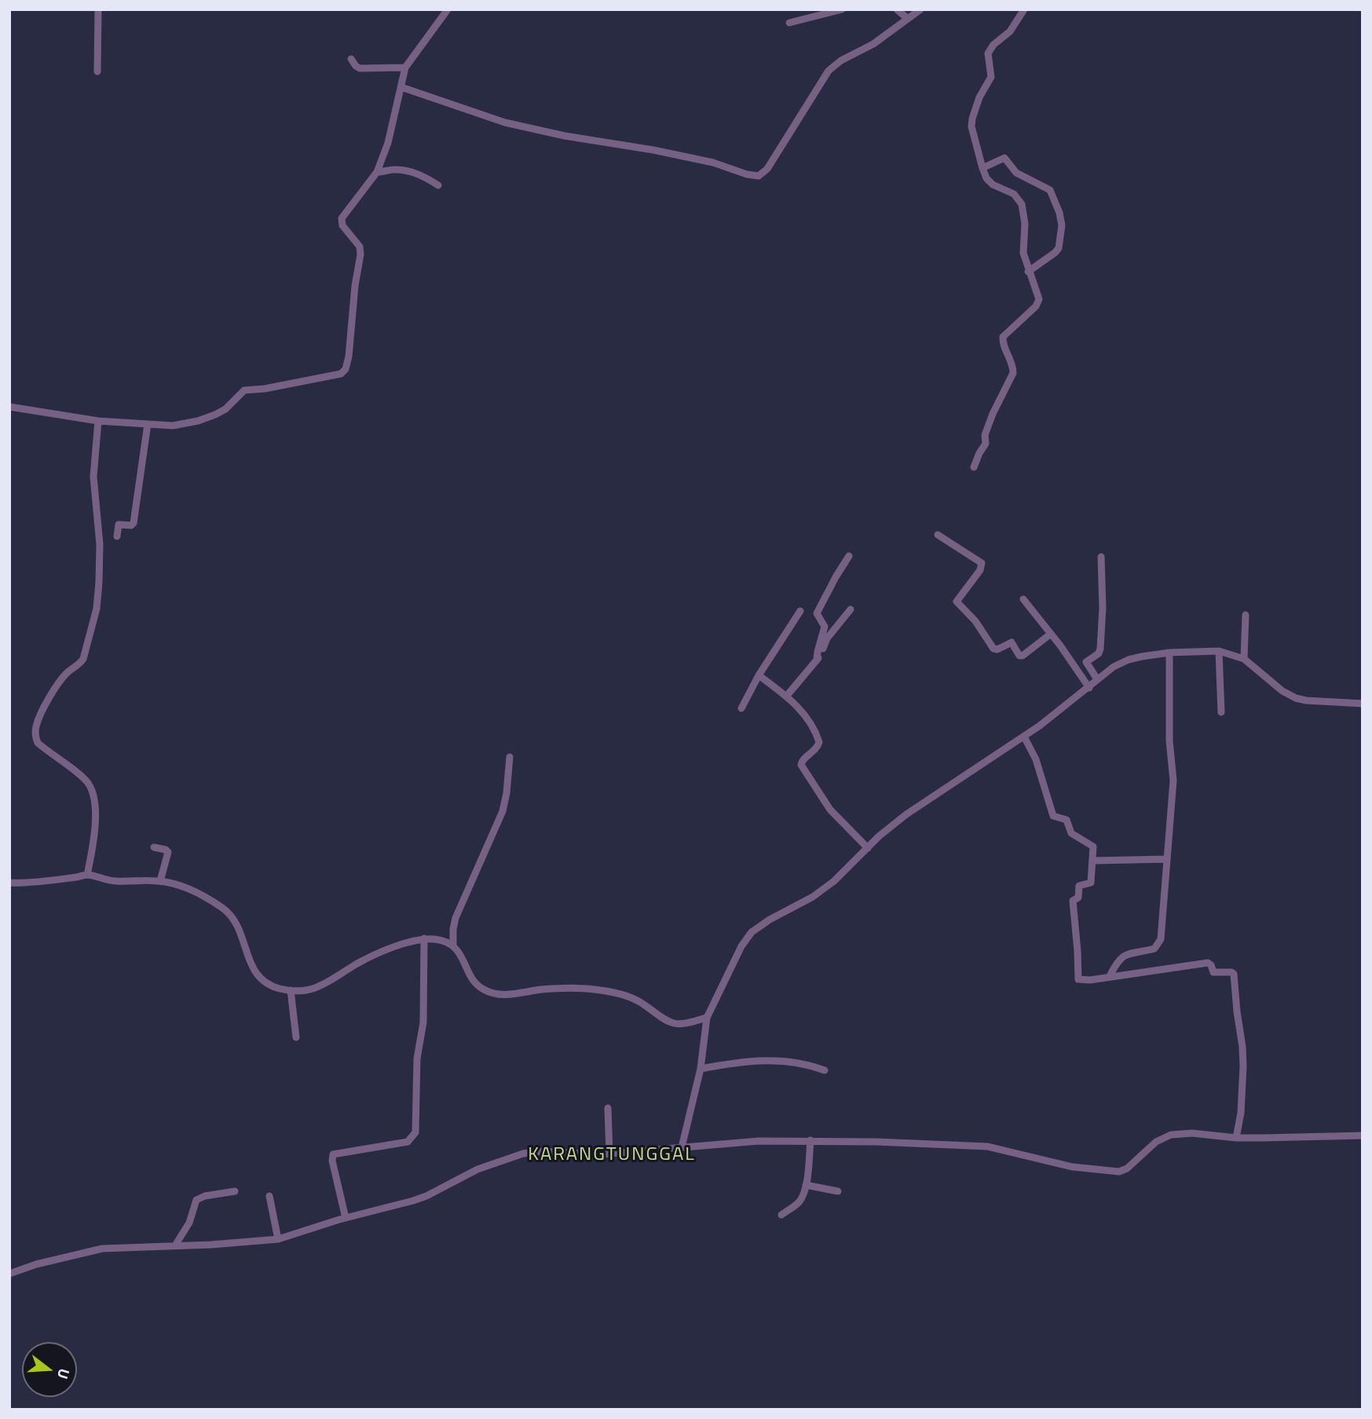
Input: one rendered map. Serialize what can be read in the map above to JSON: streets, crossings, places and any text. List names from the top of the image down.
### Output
{
  "districts": ["KARANGTUNGGAL"],
  "north": "right"
}
